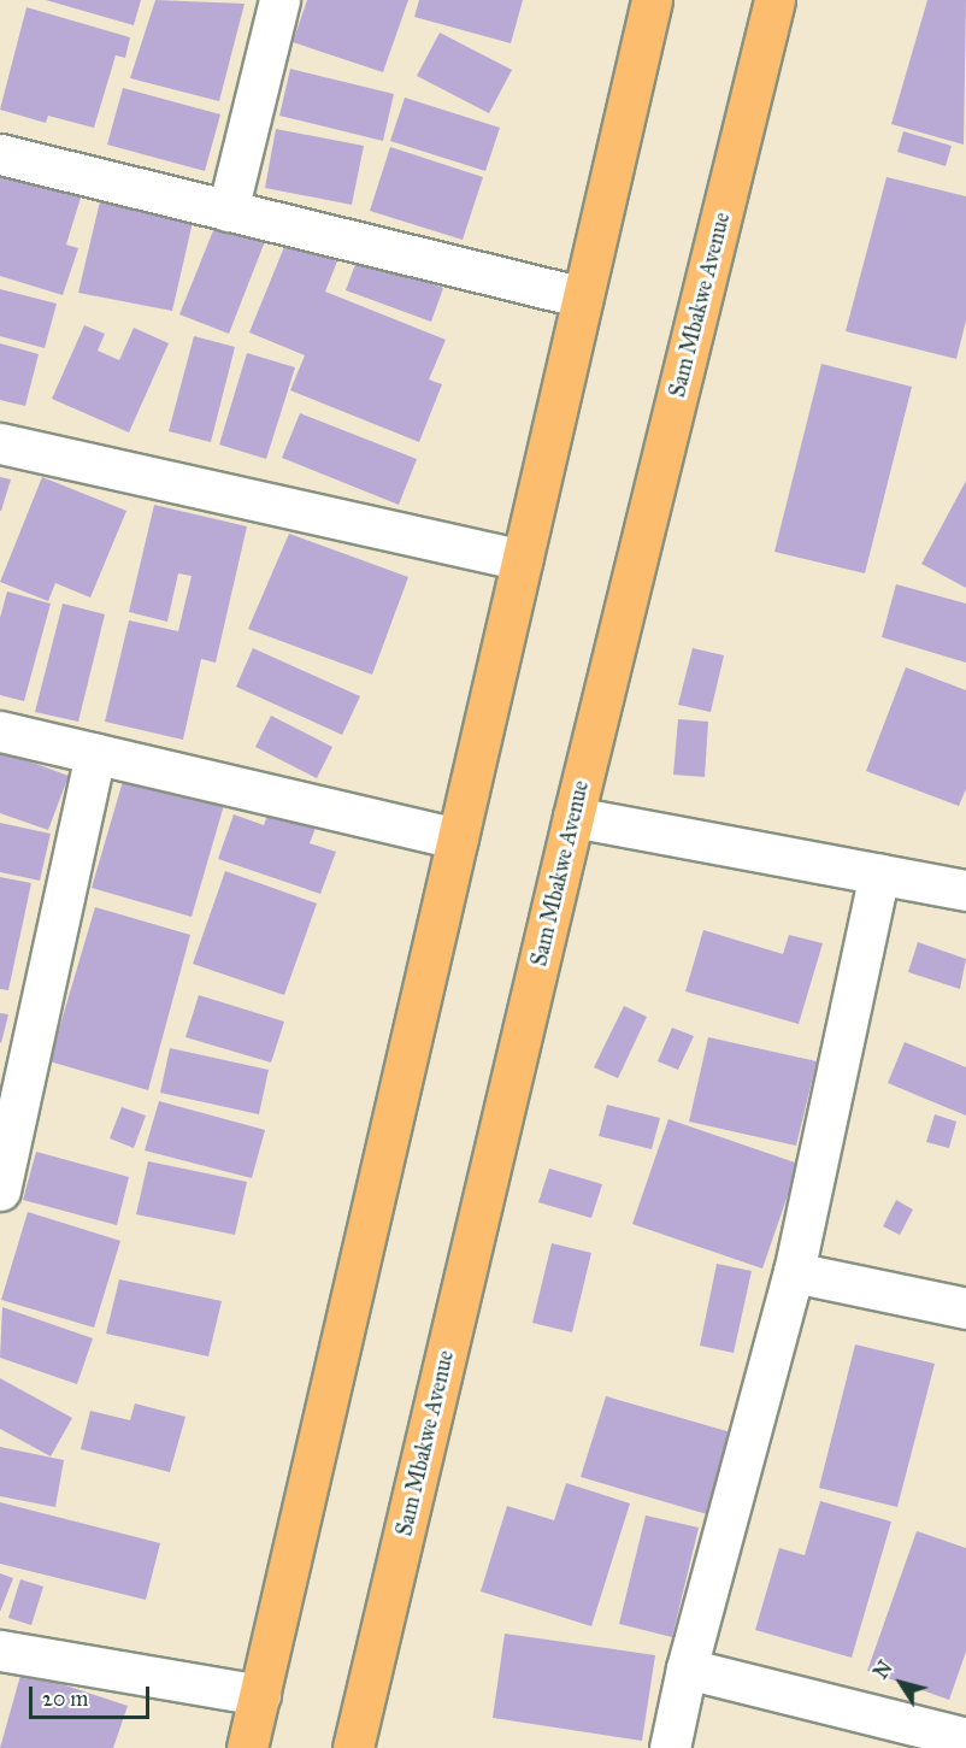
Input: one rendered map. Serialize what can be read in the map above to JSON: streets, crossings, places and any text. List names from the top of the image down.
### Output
{
  "streets": {
    "main road": ["Sam Mbakwe Avenue"]
  },
  "scale_bar": "20 m",
  "north": "top left"
}
